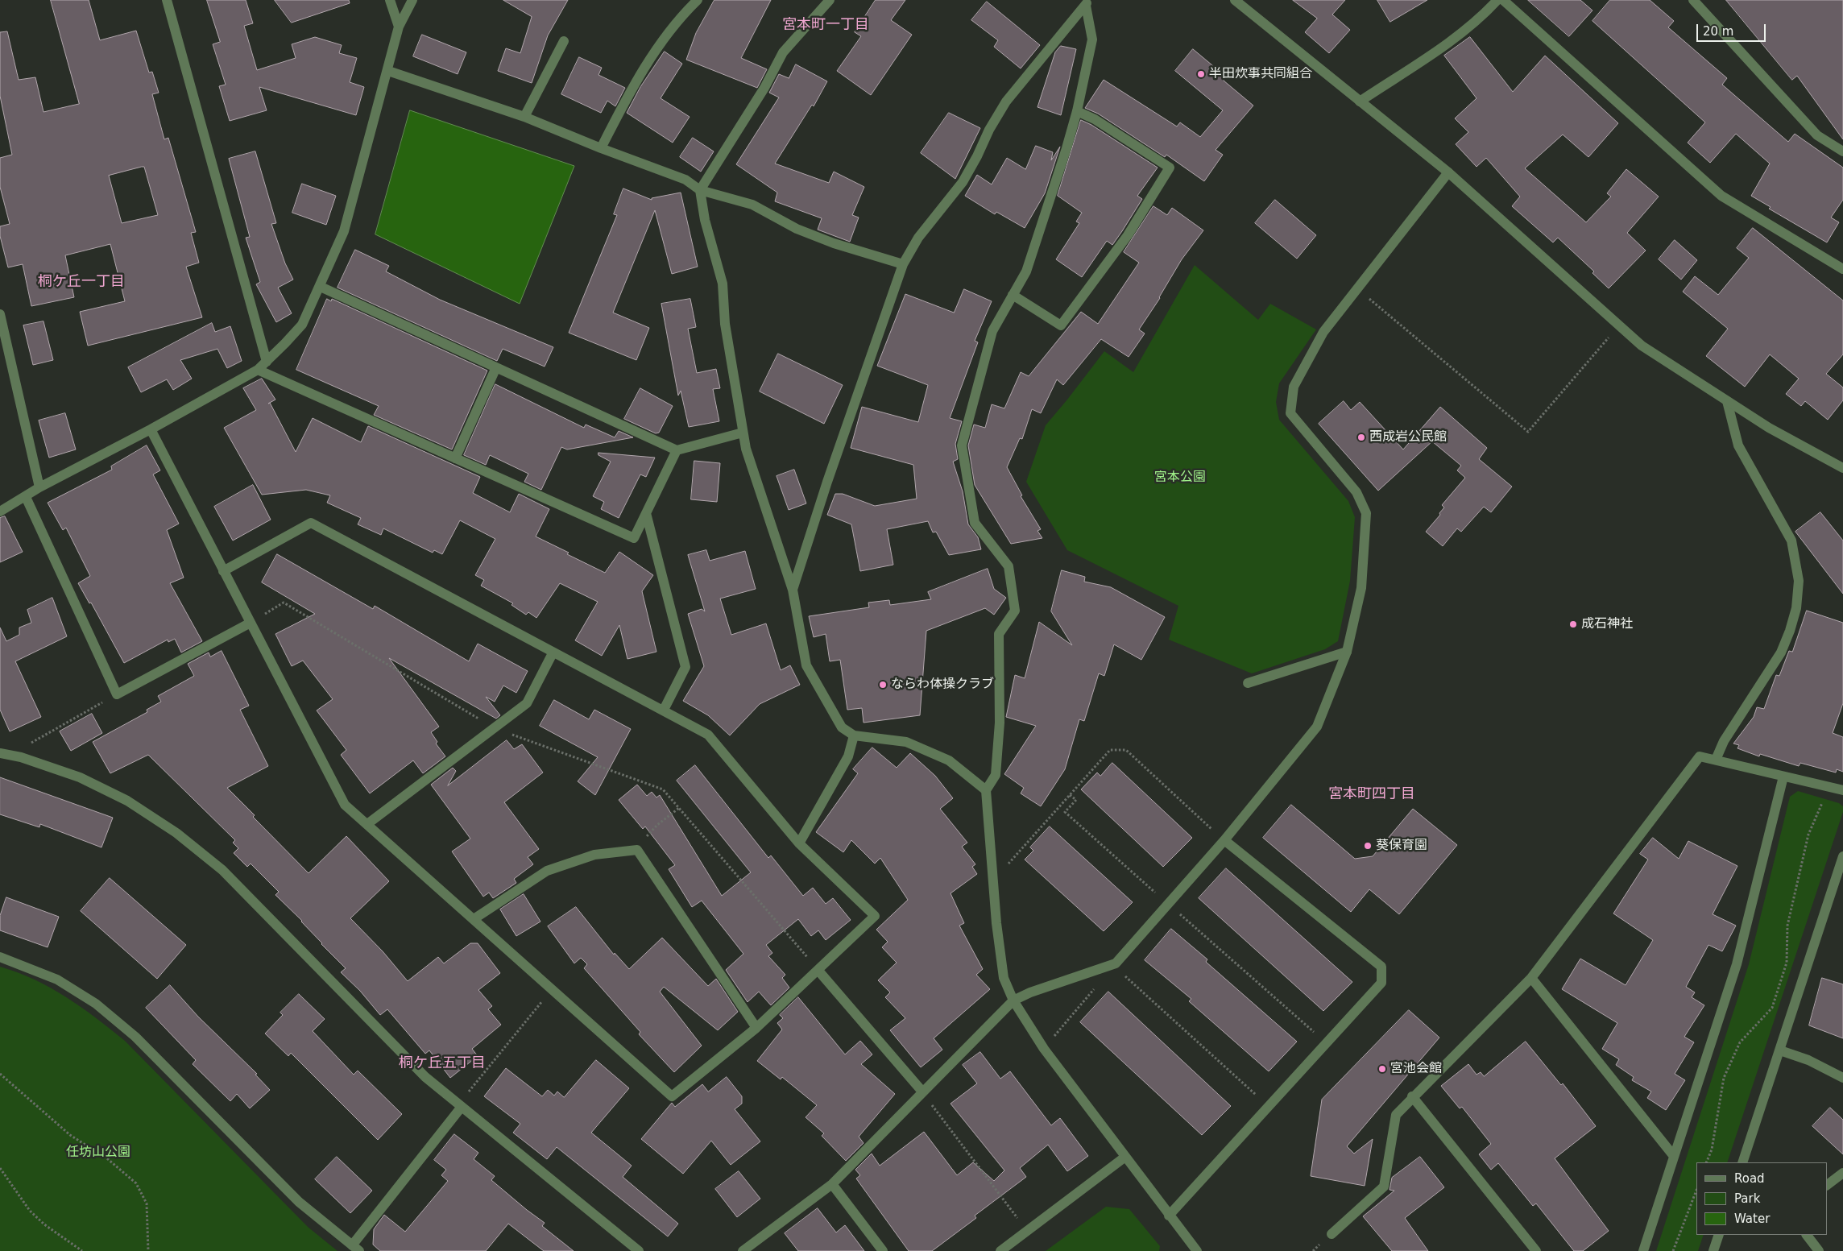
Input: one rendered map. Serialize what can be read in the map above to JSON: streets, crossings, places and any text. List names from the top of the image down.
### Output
{
  "districts": [
    "宮本町一丁目",
    "桐ケ丘一丁目",
    "宮本町四丁目",
    "桐ケ丘五丁目"
  ],
  "parks": ["宮本公園", "任坊山公園"],
  "places": [
    "半田炊事共同組合",
    "西成岩公民館",
    "成石神社",
    "ならわ体操クラブ",
    "葵保育園",
    "宮池会館"
  ],
  "legend": ["Road", "Park", "Water"],
  "scale_bar": "20 m"
}
